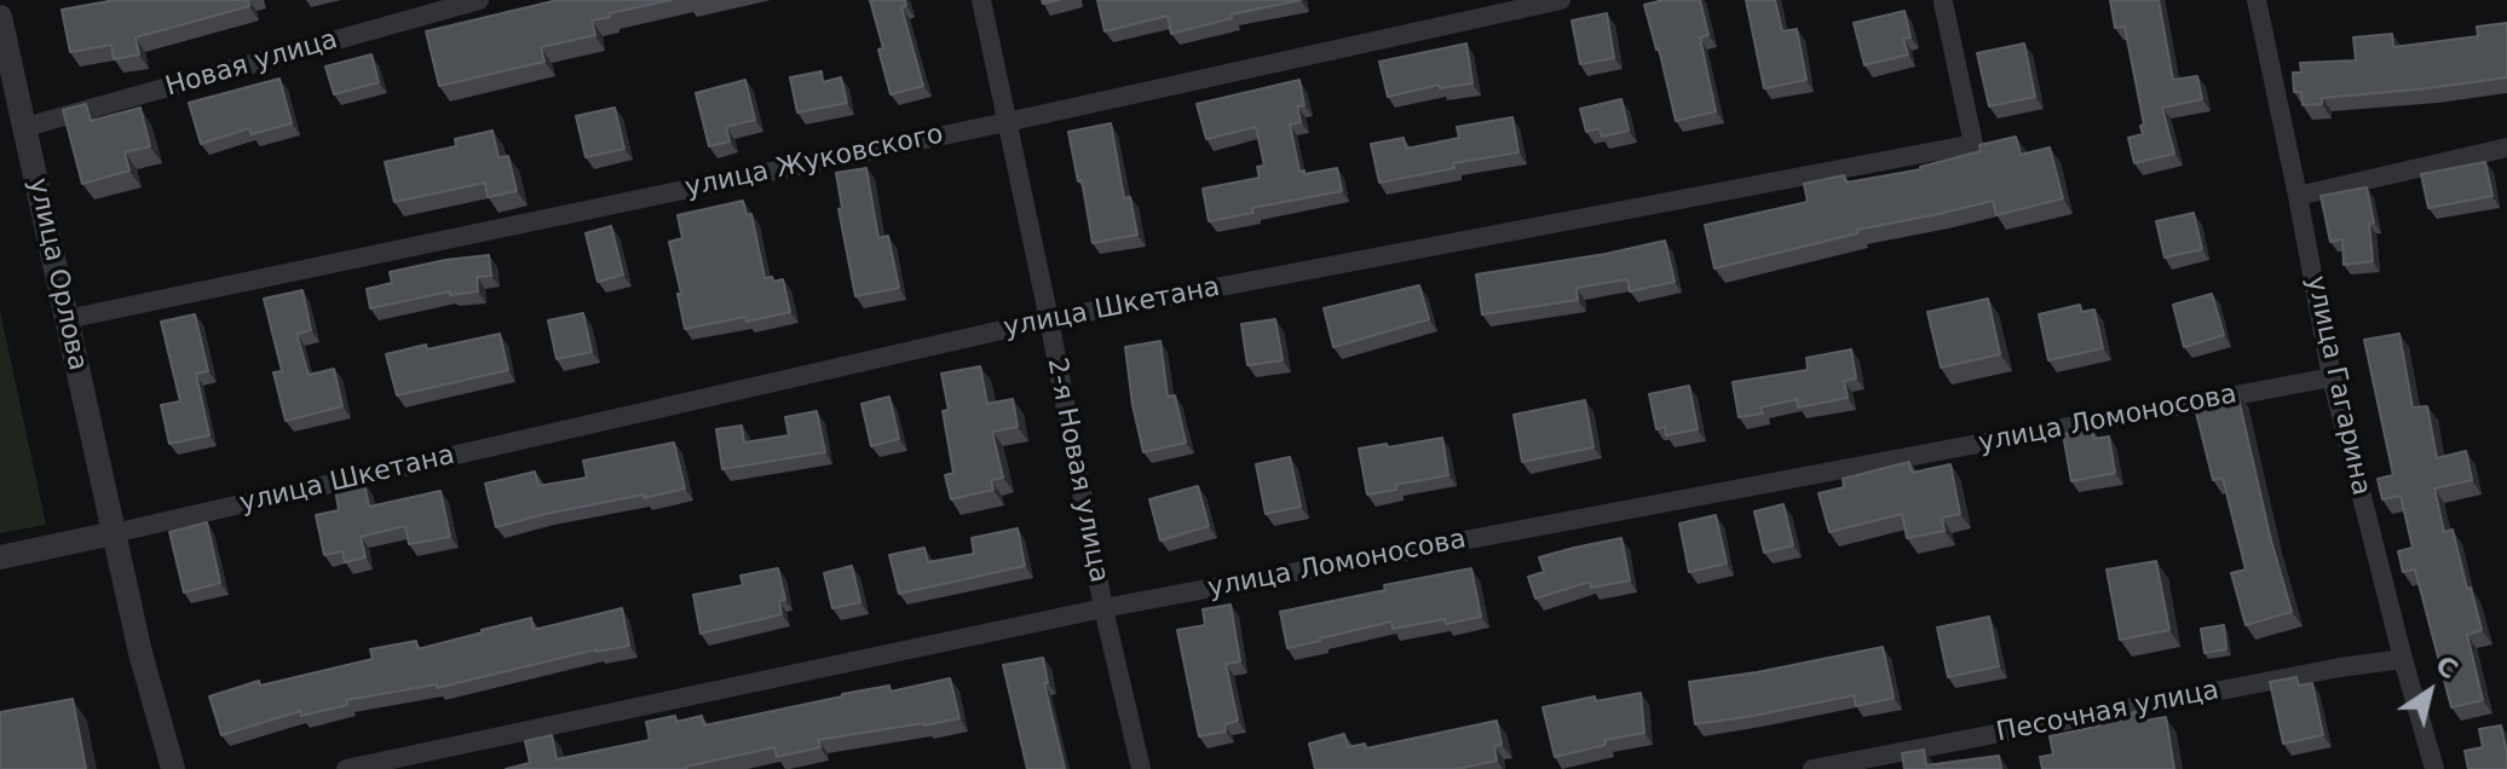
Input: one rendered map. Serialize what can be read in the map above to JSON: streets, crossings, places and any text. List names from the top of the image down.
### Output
{
  "streets": {
    "street": [
      "Новая улица",
      "улица Жуковского",
      "улица Орлова",
      "улица Шкетана",
      "улица Гагарина",
      "улица Ломоносова",
      "2-я Новая улица",
      "Песочная улица"
    ]
  },
  "crossings": [
    ["Новая улица", "улица Орлова"],
    ["улица Жуковского", "улица Орлова"],
    ["улица Жуковского", "2-я Новая улица"],
    ["улица Орлова", "улица Шкетана"],
    ["улица Шкетана", "2-я Новая улица"],
    ["улица Гагарина", "улица Ломоносова"],
    ["улица Гагарина", "Песочная улица"],
    ["улица Ломоносова", "2-я Новая улица"]
  ],
  "north": "top right"
}
